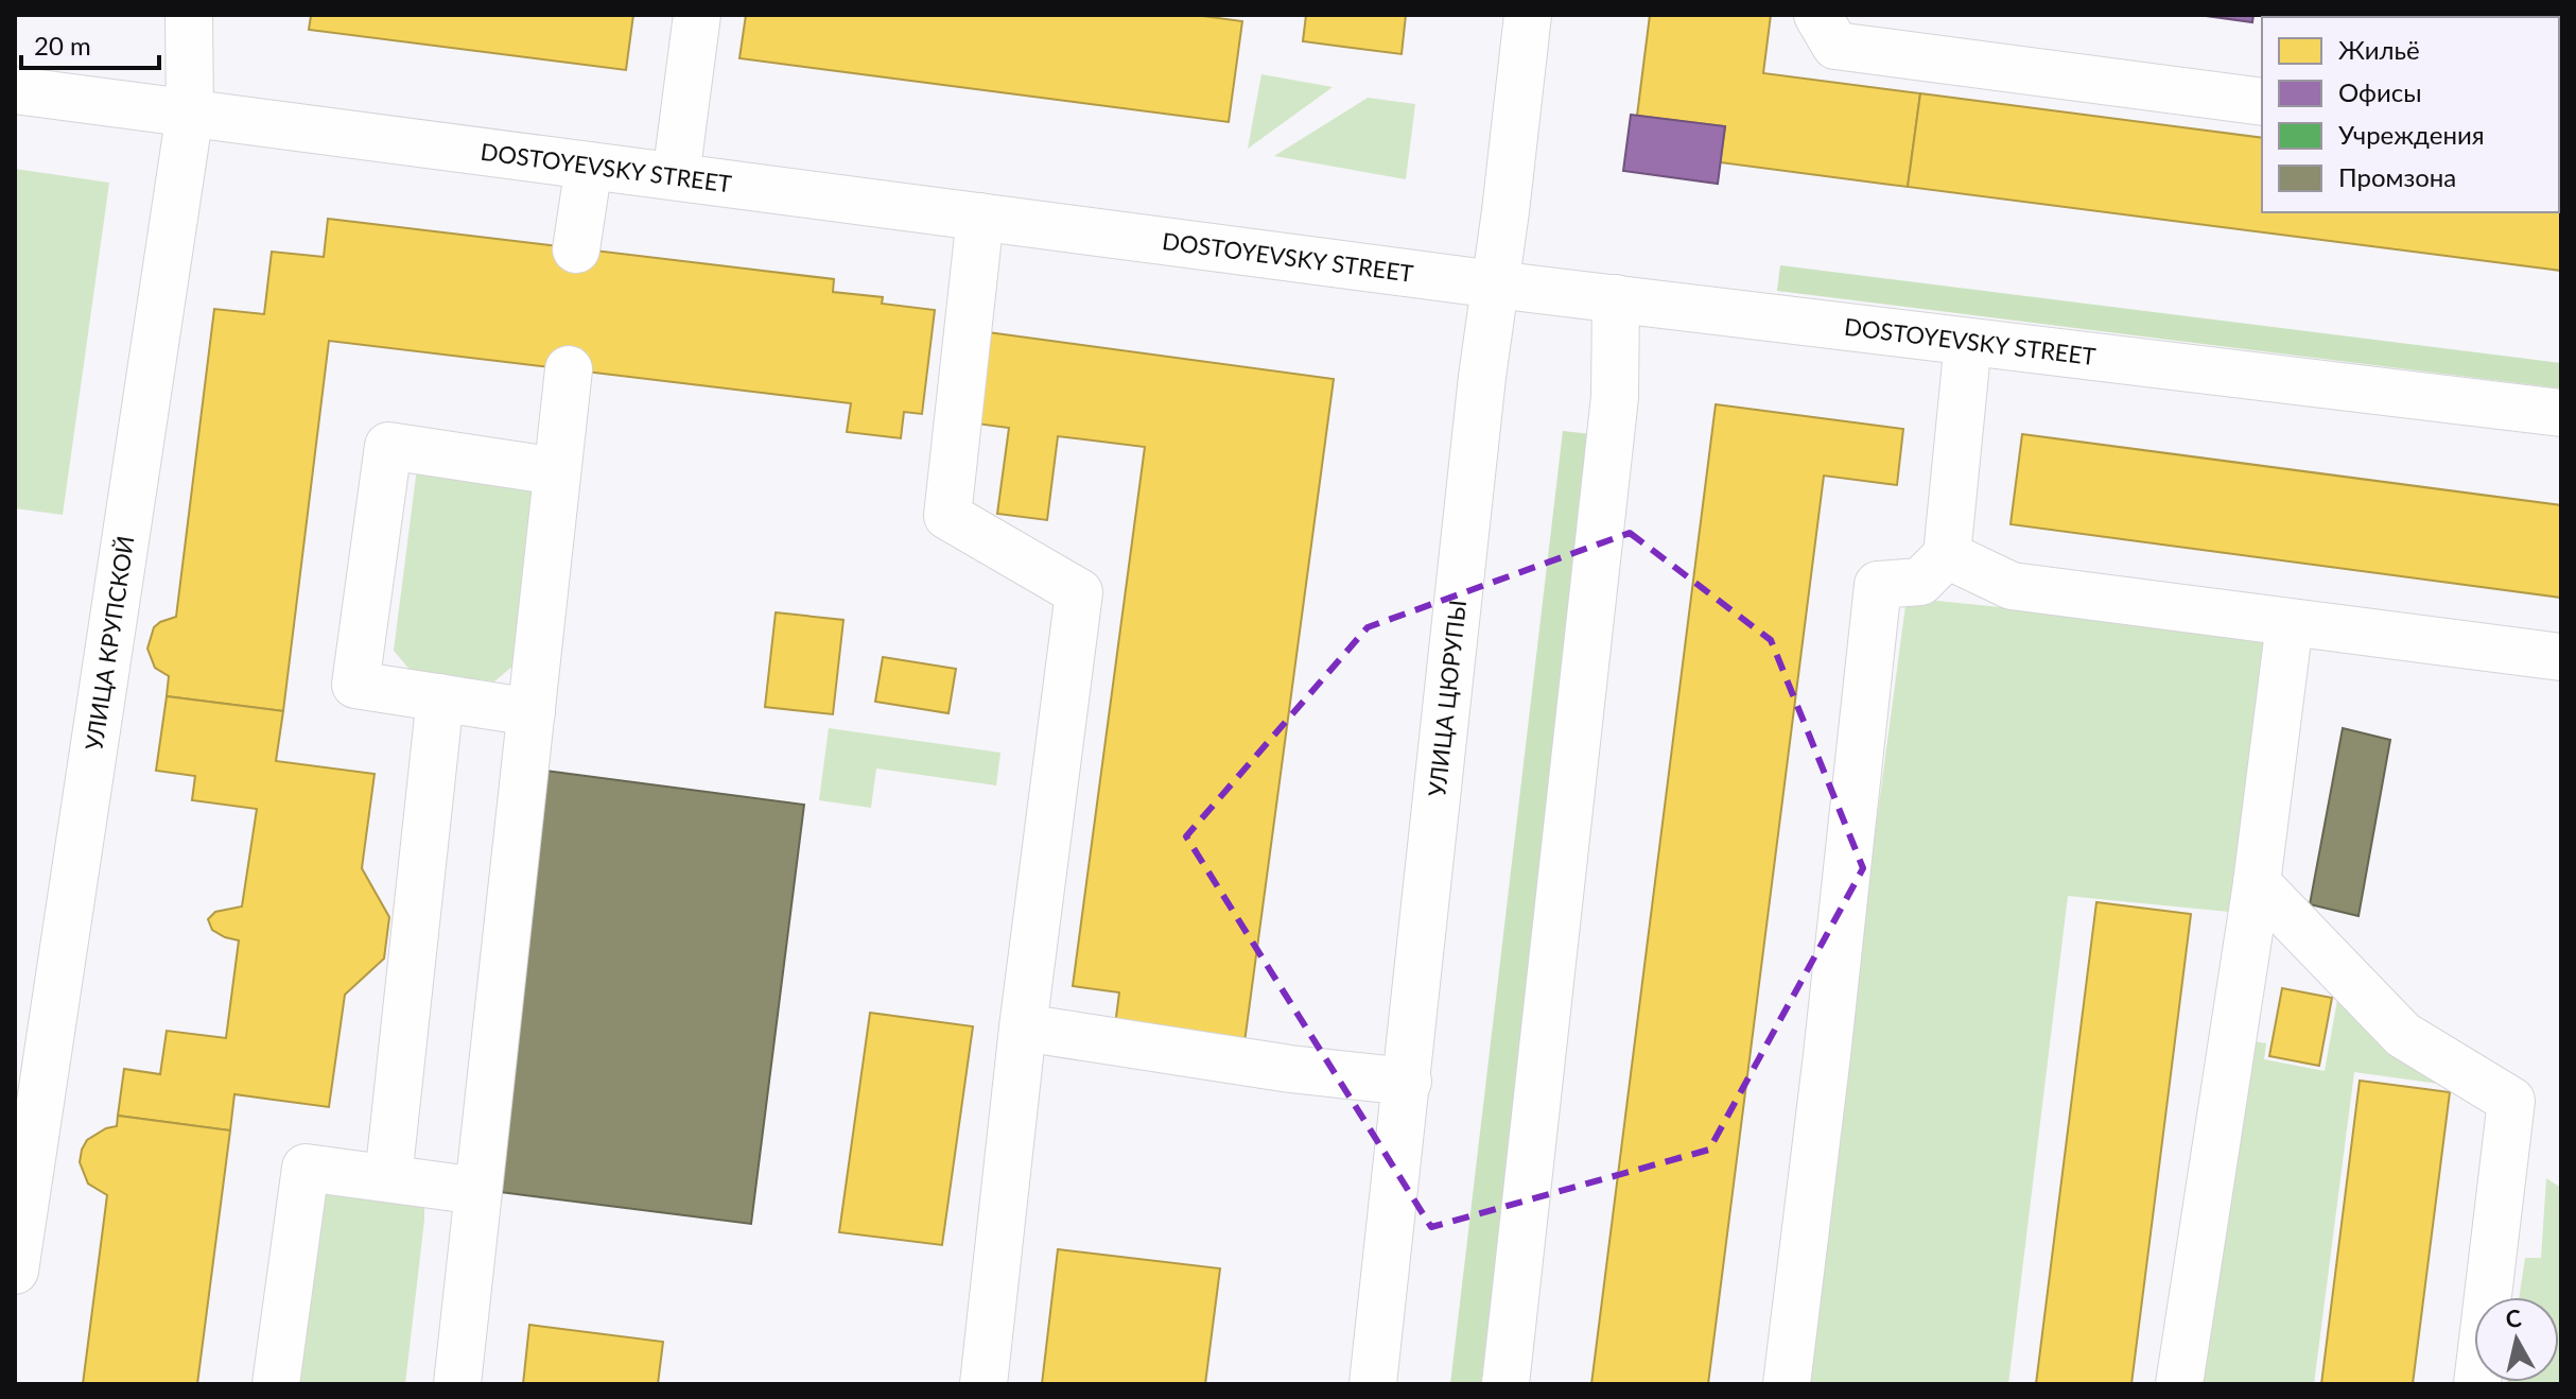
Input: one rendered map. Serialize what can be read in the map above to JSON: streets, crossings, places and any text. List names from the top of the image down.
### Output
{
  "streets": {
    "street": ["DOSTOYEVSKY STREET", "УЛИЦА КРУПСКОЙ", "УЛИЦА ЦЮРУПЫ"]
  },
  "crossings": [
    ["DOSTOYEVSKY STREET", "УЛИЦА КРУПСКОЙ"],
    ["DOSTOYEVSKY STREET", "УЛИЦА ЦЮРУПЫ"]
  ],
  "legend": [
    "Жильё",
    "Офисы",
    "Учреждения",
    "Промзона"
  ],
  "scale_bar": "20 m",
  "north": "top"
}
